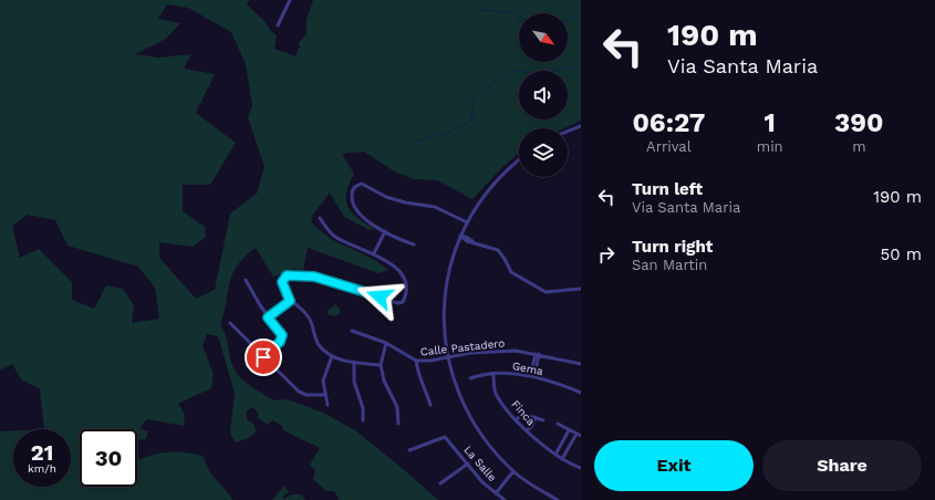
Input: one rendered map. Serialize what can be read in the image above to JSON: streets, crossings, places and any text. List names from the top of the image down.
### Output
{
  "streets": {
    "street": [
      "Calle Pastadero",
      "Gema",
      "Finca",
      "La Salle"
    ]
  },
  "crossings": [
    ["Gema", "Finca"]
  ],
  "north": "bottom right",
  "page": {
    "turn": ["190 m", "Via Santa Maria"],
    "eta": [
      "06:27",
      "Arrival",
      "1",
      "min",
      "390",
      "m"
    ],
    "list": [
      {
        "name": "Turn left",
        "note": "Via Santa Maria",
        "value": "190 m"
      },
      {
        "name": "Turn right",
        "note": "San Martin",
        "value": "50 m"
      }
    ],
    "speed": "21 km/h",
    "limit": "30",
    "buttons": ["Exit", "Share"]
  }
}
